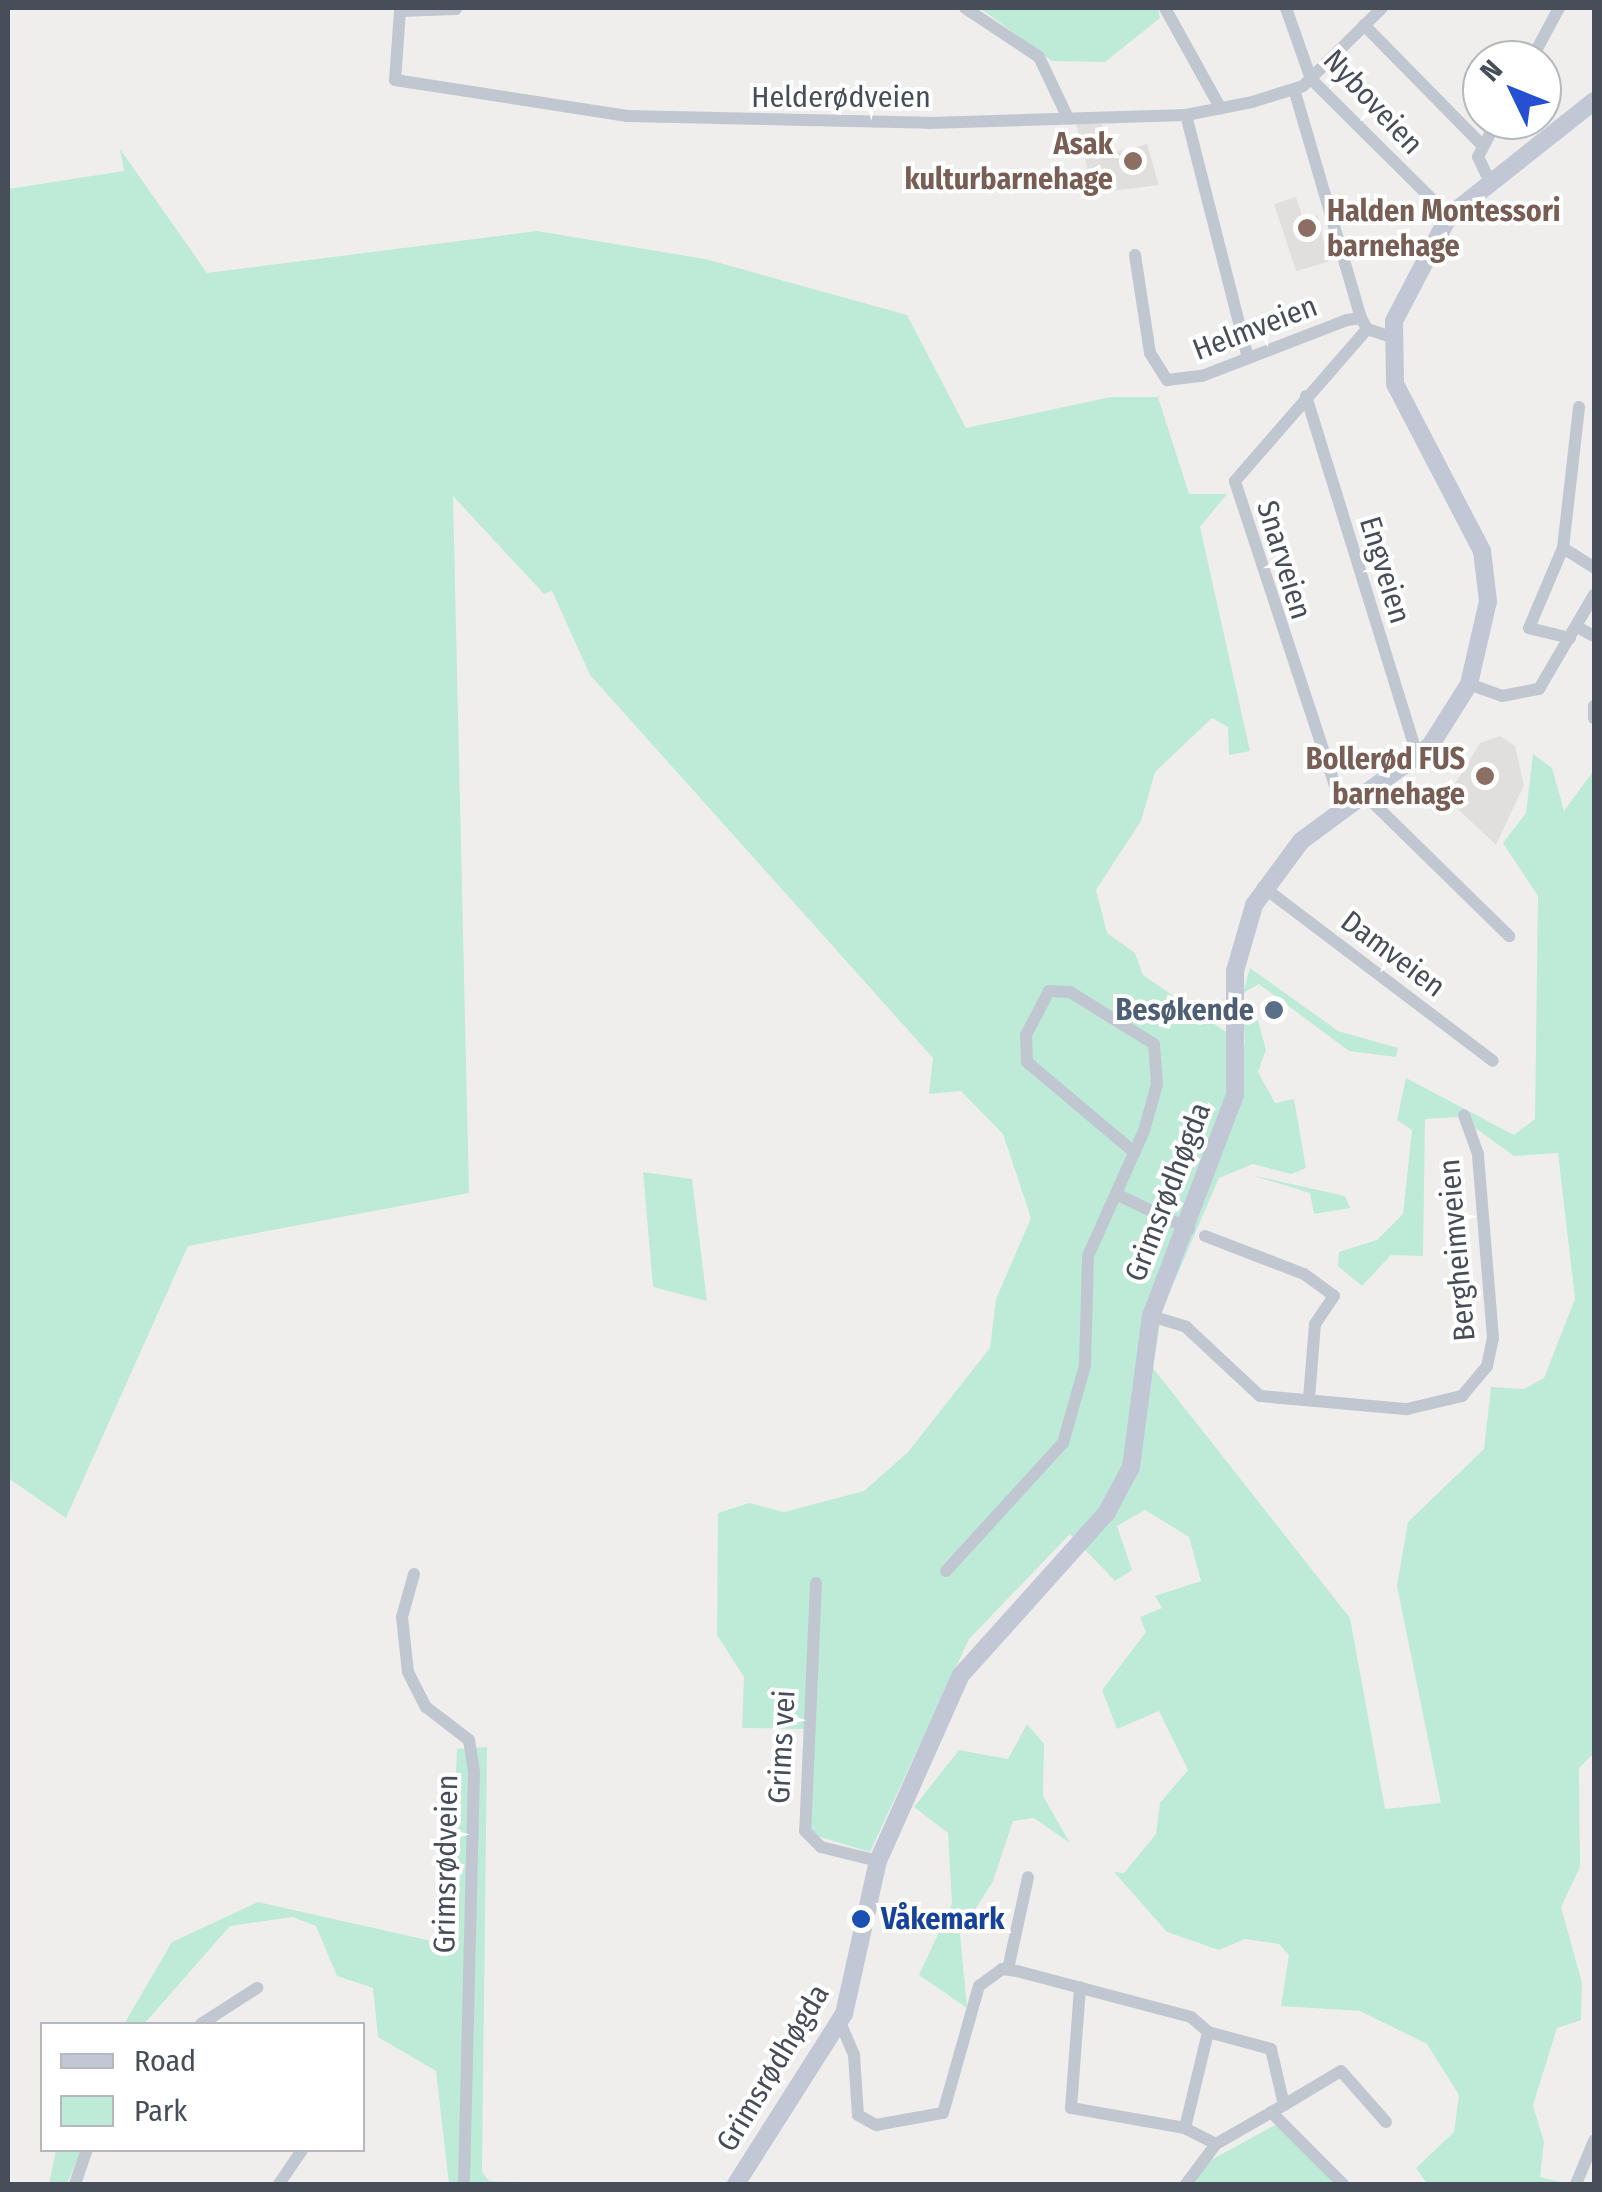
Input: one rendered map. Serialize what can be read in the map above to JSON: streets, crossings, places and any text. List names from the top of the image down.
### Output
{
  "streets": {
    "main road": ["Grimsrødhøgda"],
    "street": [
      "Helderødveien",
      "Nyboveien",
      "Helmveien",
      "Snarveien",
      "Engveien",
      "Damveien",
      "Bergheimveien",
      "Grims vei",
      "Grimsrødveien"
    ]
  },
  "crossings": [
    ["Helderødveien", "Nyboveien"],
    ["Helmveien", "Snarveien"],
    ["Snarveien", "Engveien"],
    ["Snarveien", "Grimsrødhøgda"],
    ["Engveien", "Grimsrødhøgda"],
    ["Damveien", "Grimsrødhøgda"],
    ["Grimsrødhøgda", "Bergheimveien"],
    ["Grimsrødhøgda", "Grims vei"]
  ],
  "places": [
    "Asak kulturbarnehage",
    "Halden Montessori barnehage",
    "Bollerød FUS barnehage",
    "Besøkende",
    "Våkemark"
  ],
  "legend": ["Road", "Park"],
  "north": "top left"
}
